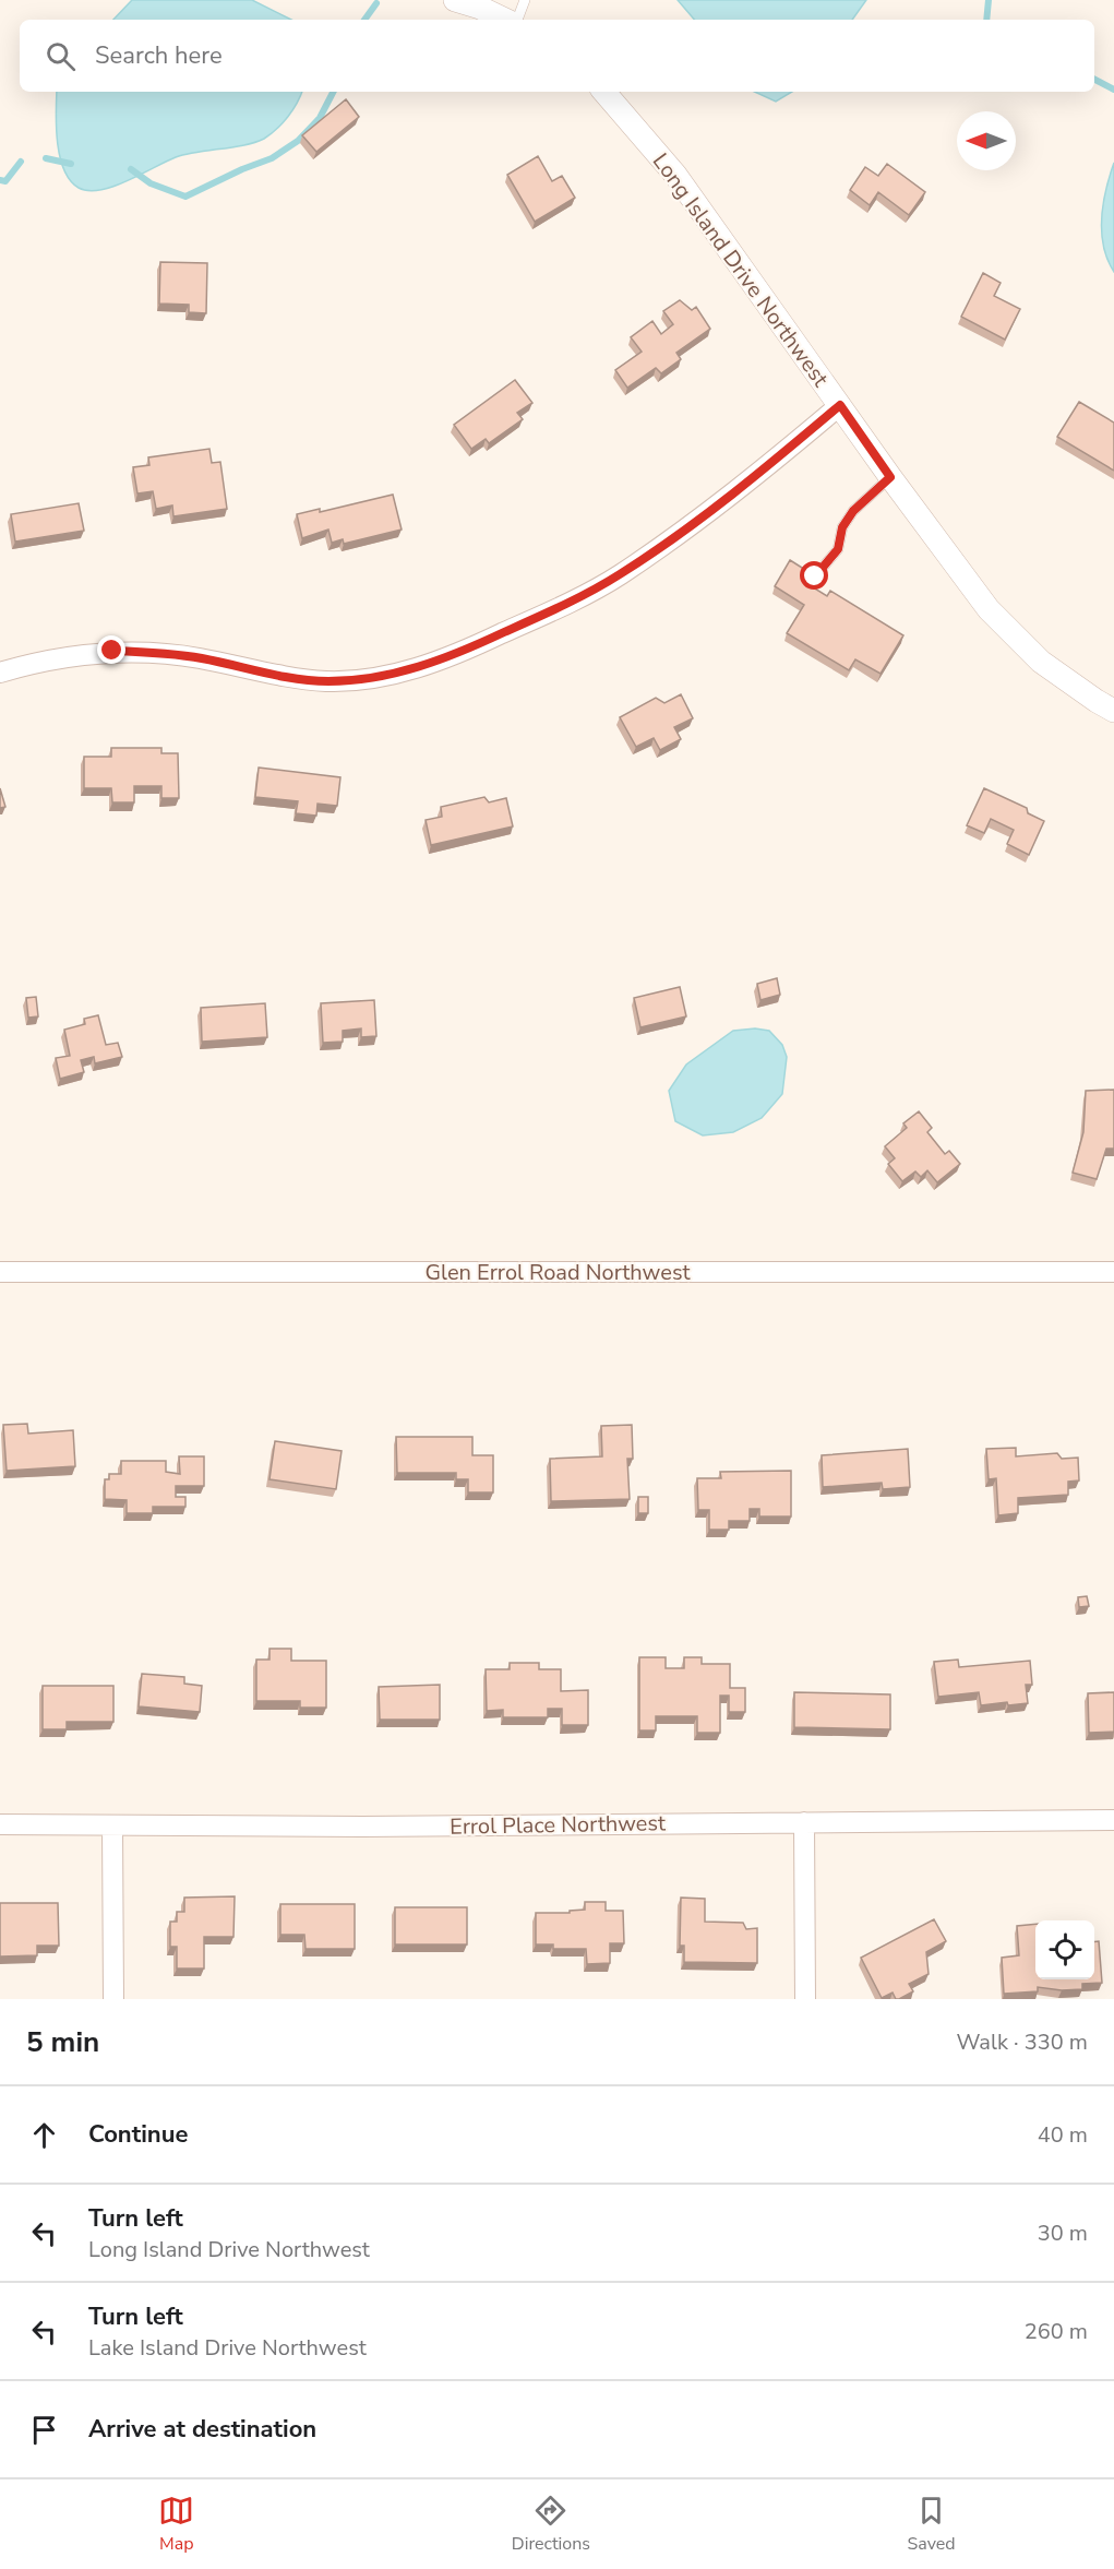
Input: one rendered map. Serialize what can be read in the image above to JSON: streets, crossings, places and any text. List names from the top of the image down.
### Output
{
  "streets": {
    "street": ["Long Island Drive Northwest", "Glen Errol Road Northwest", "Errol Place Northwest"]
  },
  "north": "left",
  "page": {
    "search": "Search here",
    "heading": ["5 min", "Walk · 330 m"],
    "list": [
      ["Continue", "40 m"],
      ["Turn left", "Long Island Drive Northwest", "30 m"],
      ["Turn left", "Lake Island Drive Northwest", "260 m"],
      "Arrive at destination"
    ],
    "nav": ["Map", "Directions", "Saved"]
  }
}
